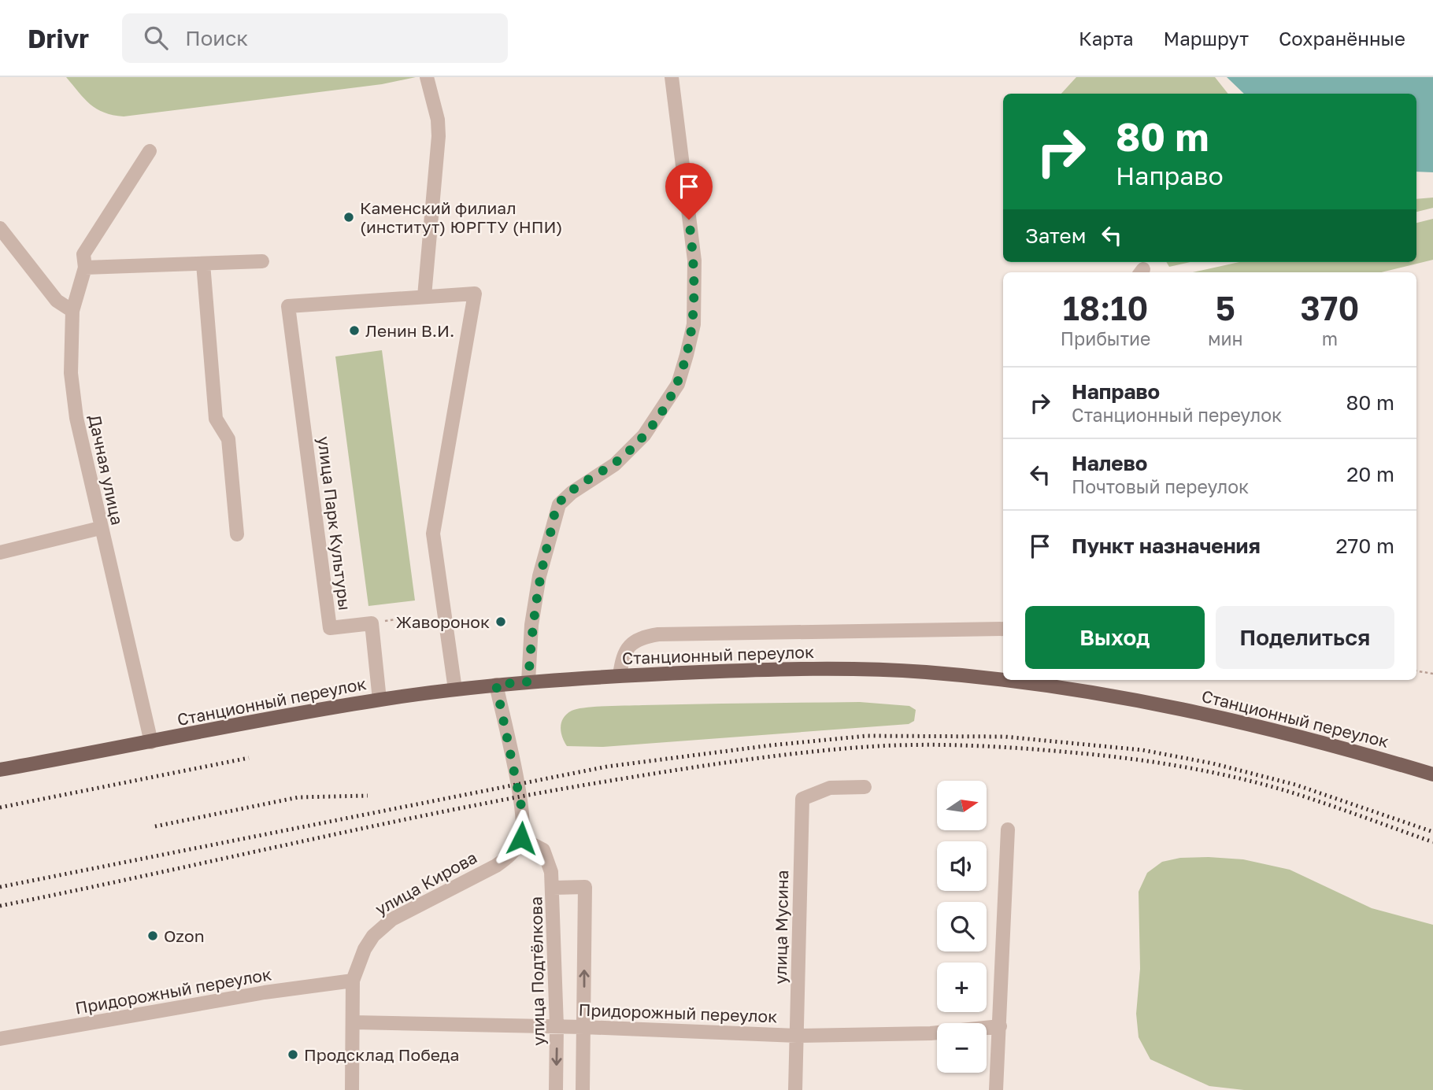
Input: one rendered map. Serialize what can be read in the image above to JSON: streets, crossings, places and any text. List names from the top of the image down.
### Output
{
  "streets": {
    "main road": ["Станционный переулок"],
    "street": [
      "Дачная улица",
      "улица Парк Культуры",
      "улица Кирова",
      "улица Мусина",
      "улица Подтёлкова",
      "Придорожный переулок"
    ]
  },
  "crossings": [
    ["Дачная улица", "Станционный переулок"],
    ["улица Парк Культуры", "Станционный переулок"],
    ["улица Кирова", "Придорожный переулок"],
    ["улица Мусина", "Придорожный переулок"],
    ["улица Подтёлкова", "Придорожный переулок"]
  ],
  "places": [
    "Каменский филиал (институт) ЮРГТУ (НПИ)",
    "Ленин В.И.",
    "Жаворонок",
    "Ozon",
    "Продсклад Победа"
  ],
  "north": "right",
  "page": {
    "header": "Drivr",
    "search": "Поиск",
    "nav": ["Карта", "Маршрут", "Сохранённые"],
    "turn": ["80 m", "Направо"],
    "then": "Затем",
    "eta": [
      "18:10",
      "Прибытие",
      "5",
      "мин",
      "370",
      "m"
    ],
    "list": [
      {
        "name": "Направо",
        "note": "Станционный переулок",
        "value": "80 m"
      },
      {
        "name": "Налево",
        "note": "Почтовый переулок",
        "value": "20 m"
      },
      {
        "name": "Пункт назначения",
        "value": "270 m"
      }
    ],
    "buttons": ["Выход", "Поделиться"],
    "map_buttons": ["+", "−"]
  }
}
